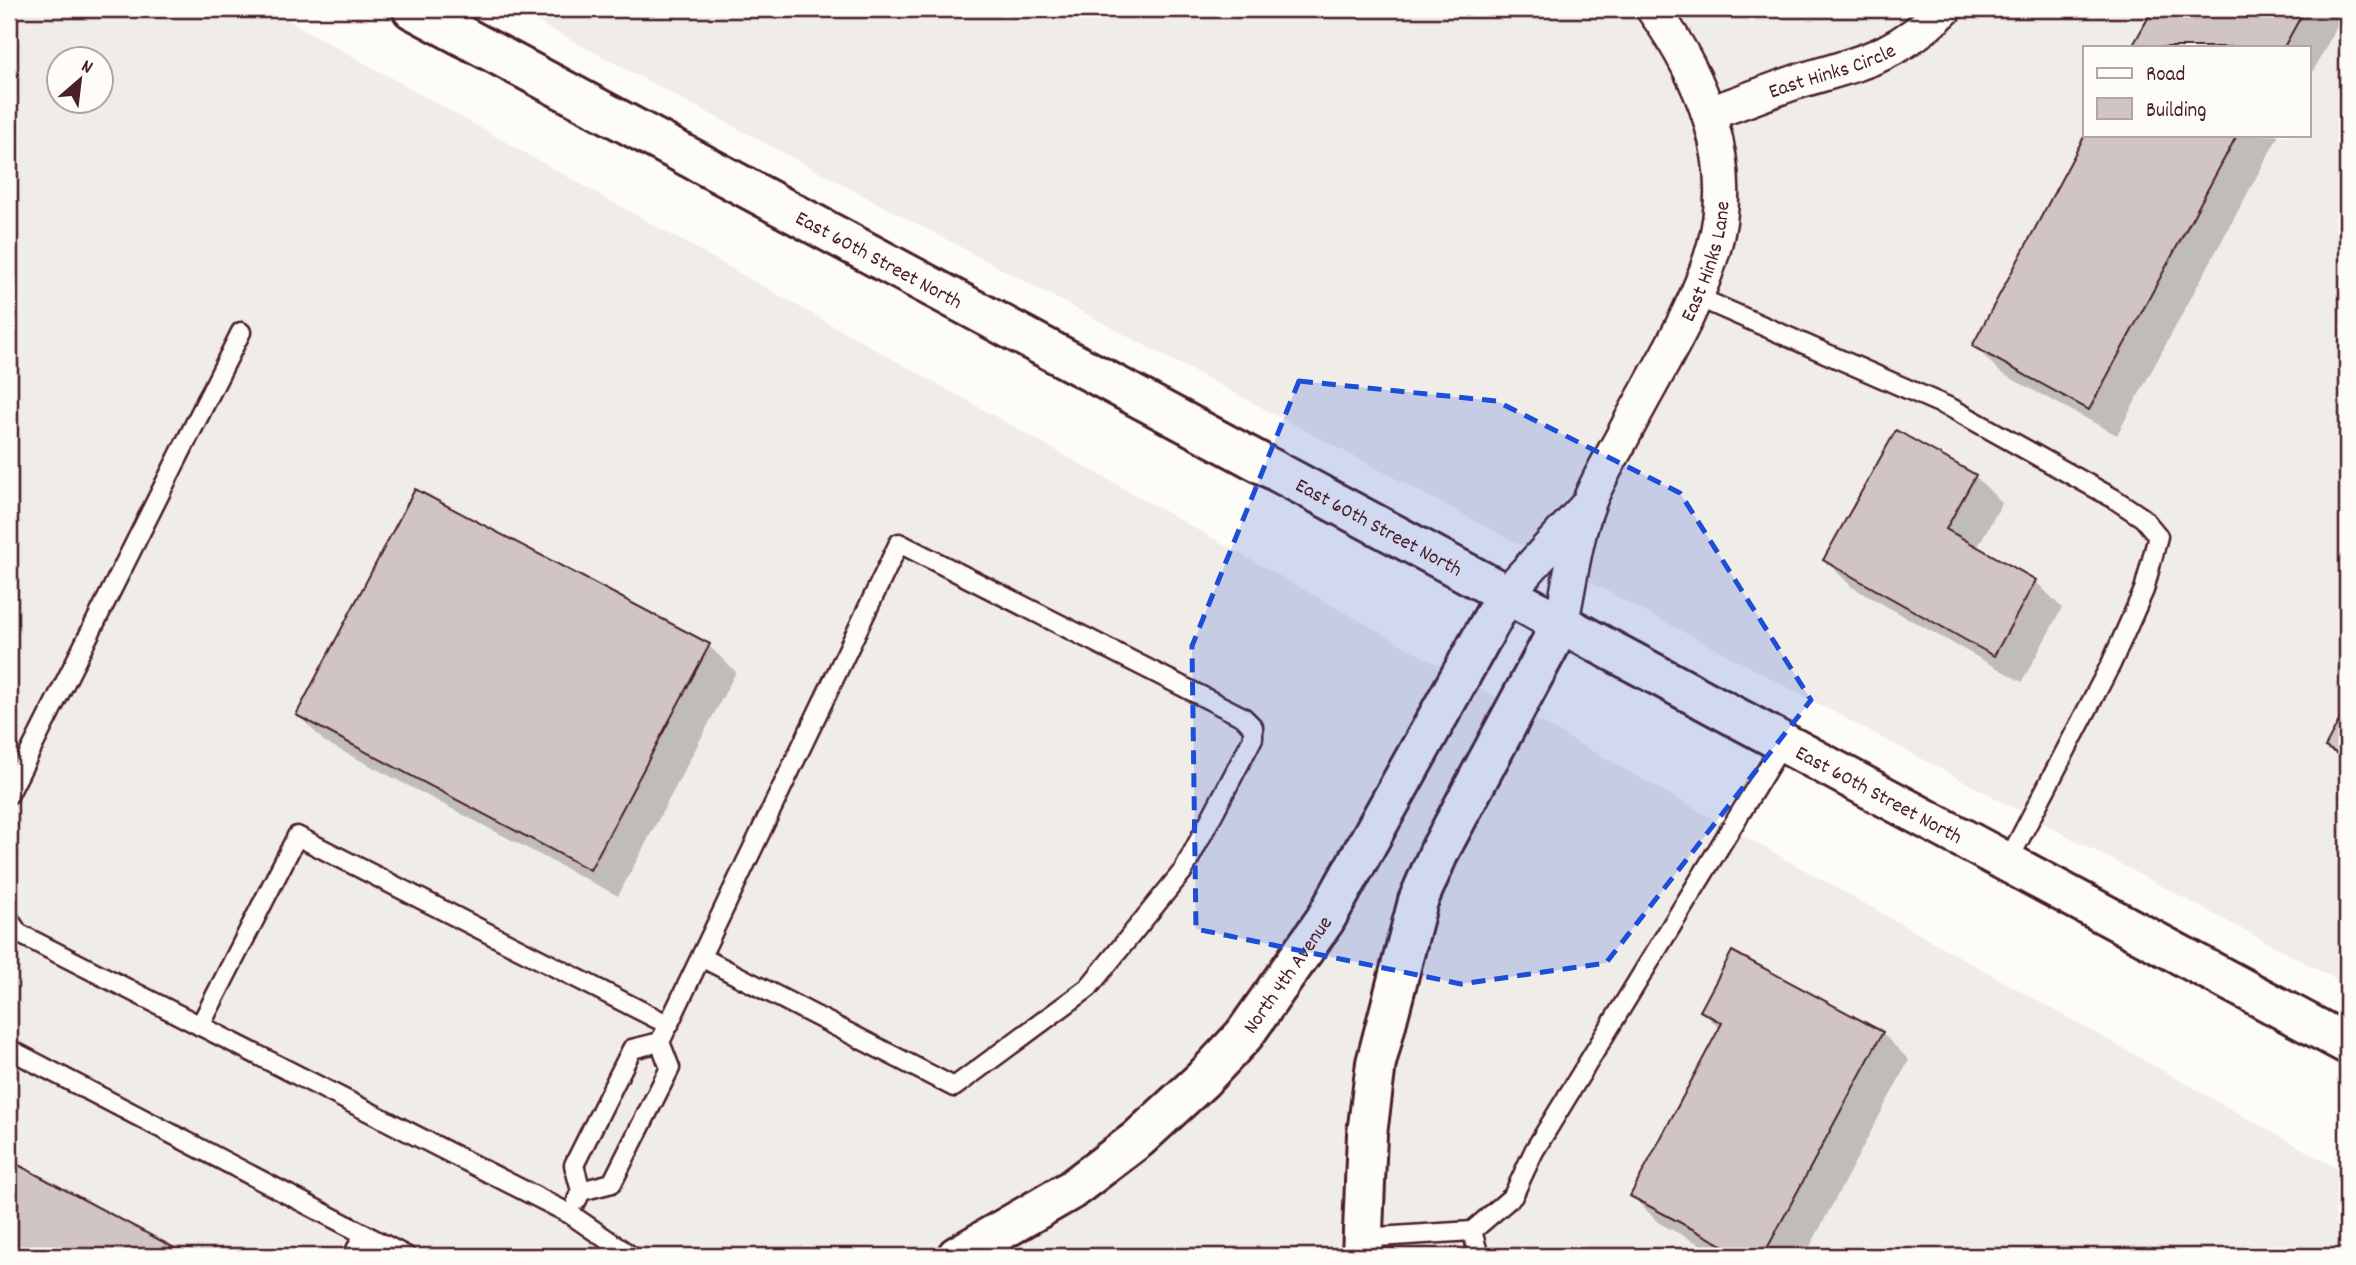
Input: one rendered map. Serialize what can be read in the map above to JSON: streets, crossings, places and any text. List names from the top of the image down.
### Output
{
  "streets": {
    "main road": ["East 60th Street North", "North 4th Avenue"],
    "street": ["East Hinks Circle", "East Hinks Lane"]
  },
  "crossings": [
    ["East Hinks Circle", "East Hinks Lane"],
    ["East 60th Street North", "East Hinks Lane"],
    ["East 60th Street North", "North 4th Avenue"],
    ["East Hinks Lane", "North 4th Avenue"]
  ],
  "legend": ["Road", "Building"],
  "north": "top right"
}
